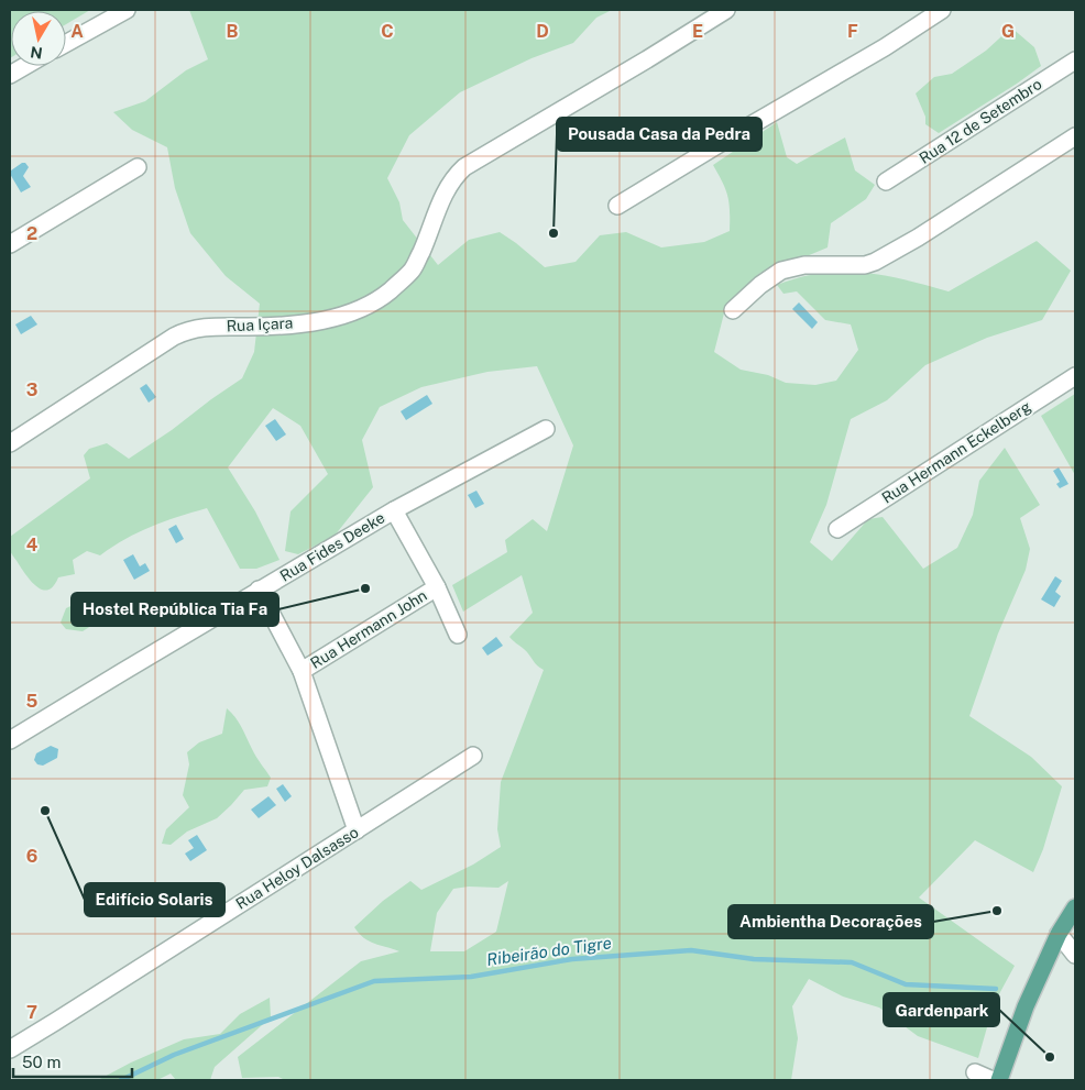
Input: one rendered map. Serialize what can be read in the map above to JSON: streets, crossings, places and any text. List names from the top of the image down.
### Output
{
  "streets": {
    "street": [
      "Rua 12 de Setembro",
      "Rua Içara",
      "Rua Hermann Eckelberg",
      "Rua Fides Deeke",
      "Rua Hermann John",
      "Rua Heloy Dalsasso"
    ]
  },
  "water": ["Ribeirão do Tigre"],
  "places": [
    "Pousada Casa da Pedra",
    "Hostel República Tia Fa",
    "Edifício Solaris",
    "Ambientha Decorações",
    "Gardenpark"
  ],
  "scale_bar": "50 m",
  "north": "bottom",
  "grid": {
    "columns": [
      "A",
      "B",
      "C",
      "D",
      "E",
      "F",
      "G"
    ],
    "rows": [
      "2",
      "3",
      "4",
      "5",
      "6",
      "7"
    ]
  }
}
